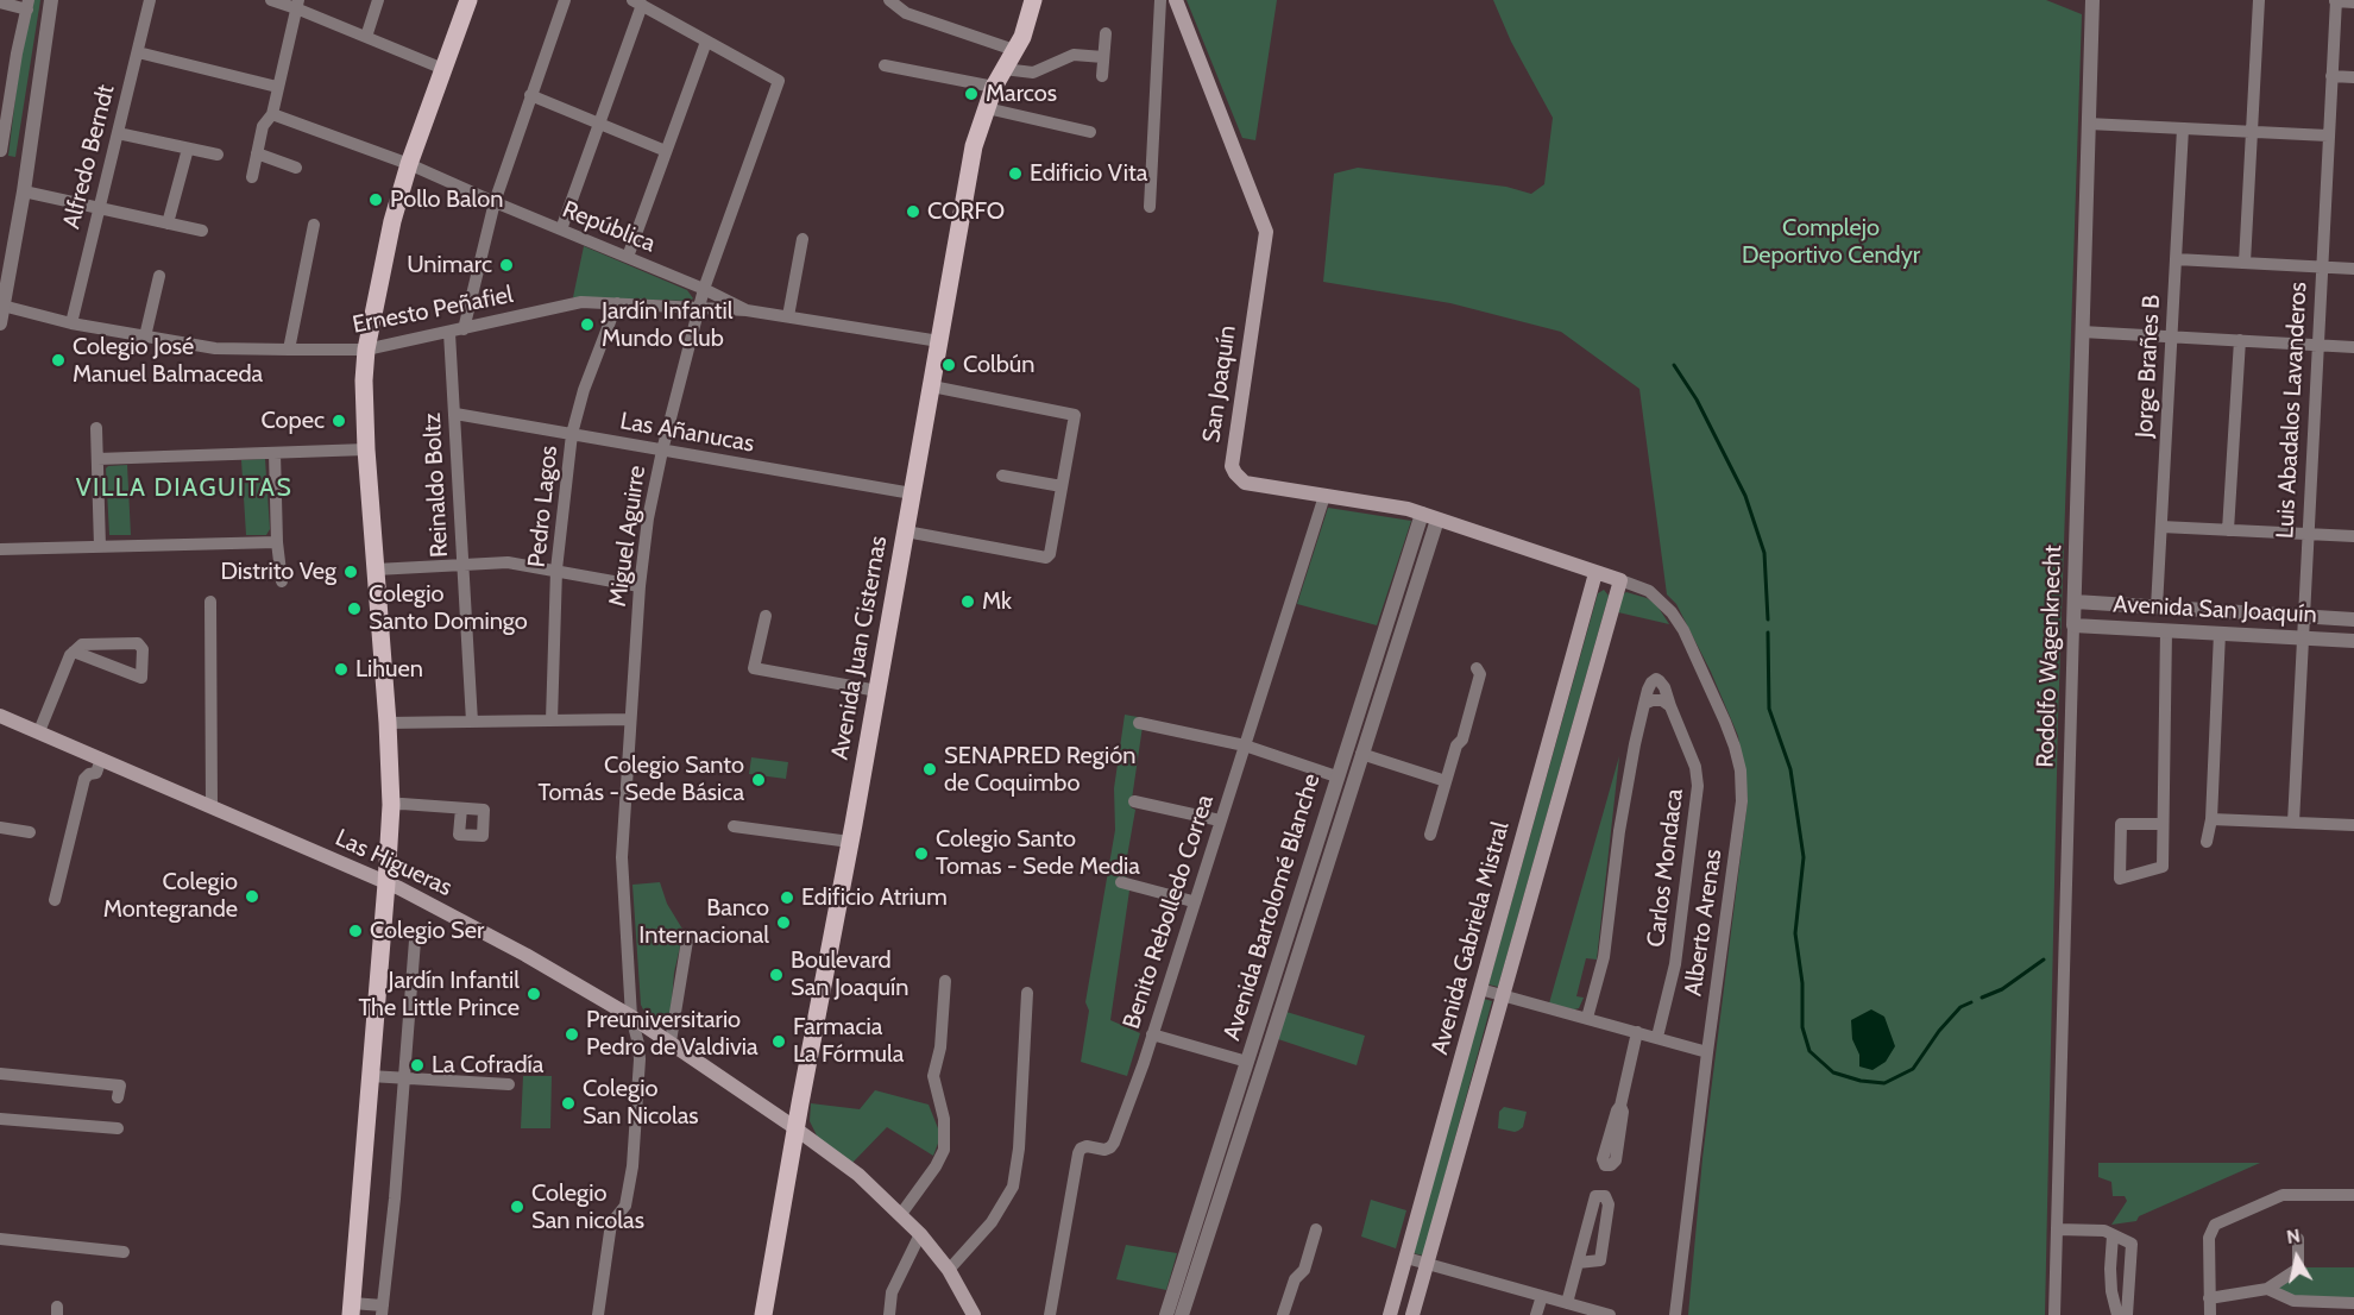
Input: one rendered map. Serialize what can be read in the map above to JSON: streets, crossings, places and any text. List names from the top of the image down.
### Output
{
  "streets": {
    "main road": [
      "San Joaquín",
      "Avenida Juan Cisternas",
      "Las Higueras",
      "Avenida Gabriela Mistral"
    ],
    "street": [
      "Alfredo Berndt",
      "República",
      "Ernesto Peñafiel",
      "Jorge Brañes B",
      "Luis Abadalos Lavanderos",
      "Las Añanucas",
      "Reinaldo Boltz",
      "Pedro Lagos",
      "Miguel Aguirre",
      "Avenida San Joaquín",
      "Rodolfo Wagenknecht",
      "Carlos Mondaca",
      "Avenida Bartolomé Blanche",
      "Benito Rebolledo Correa",
      "Alberto Arenas"
    ]
  },
  "crossings": [
    ["Alfredo Berndt", "Ernesto Peñafiel"],
    ["República", "Ernesto Peñafiel"],
    ["República", "Miguel Aguirre"],
    ["República", "Avenida Juan Cisternas"],
    ["Ernesto Peñafiel", "Reinaldo Boltz"],
    ["Ernesto Peñafiel", "Pedro Lagos"],
    ["Ernesto Peñafiel", "Miguel Aguirre"],
    ["Jorge Brañes B", "Avenida San Joaquín"],
    ["San Joaquín", "Avenida Bartolomé Blanche"],
    ["San Joaquín", "Benito Rebolledo Correa"],
    ["San Joaquín", "Alberto Arenas"],
    ["San Joaquín", "Avenida Gabriela Mistral"],
    ["Luis Abadalos Lavanderos", "Avenida San Joaquín"],
    ["Las Añanucas", "Reinaldo Boltz"],
    ["Las Añanucas", "Pedro Lagos"],
    ["Las Añanucas", "Miguel Aguirre"],
    ["Las Añanucas", "Avenida Juan Cisternas"],
    ["Miguel Aguirre", "Las Higueras"],
    ["Avenida San Joaquín", "Rodolfo Wagenknecht"],
    ["Avenida Juan Cisternas", "Las Higueras"],
    ["Alberto Arenas", "Avenida Gabriela Mistral"]
  ],
  "districts": ["VILLA DIAGUITAS"],
  "parks": ["Complejo Deportivo Cendyr"],
  "places": [
    "Marcos",
    "Edificio Vita",
    "Pollo Balon",
    "CORFO",
    "Unimarc",
    "Jardín Infantil Mundo Club",
    "Colegio José Manuel Balmaceda",
    "Colbún",
    "Copec",
    "Distrito Veg",
    "Mk",
    "Colegio Santo Domingo",
    "Lihuen",
    "SENAPRED Región de Coquimbo",
    "Colegio Santo Tomás - Sede Básica",
    "Colegio Santo Tomas - Sede Media",
    "Colegio Montegrande",
    "Edificio Atrium",
    "Banco Internacional",
    "Colegio Ser",
    "Boulevard San Joaquín",
    "Jardín Infantil The Little Prince",
    "Preuniversitario Pedro de Valdivia",
    "Farmacia La Fórmula",
    "La Cofradía",
    "Colegio San Nicolas",
    "Colegio San nicolas"
  ],
  "north": "top"
}
